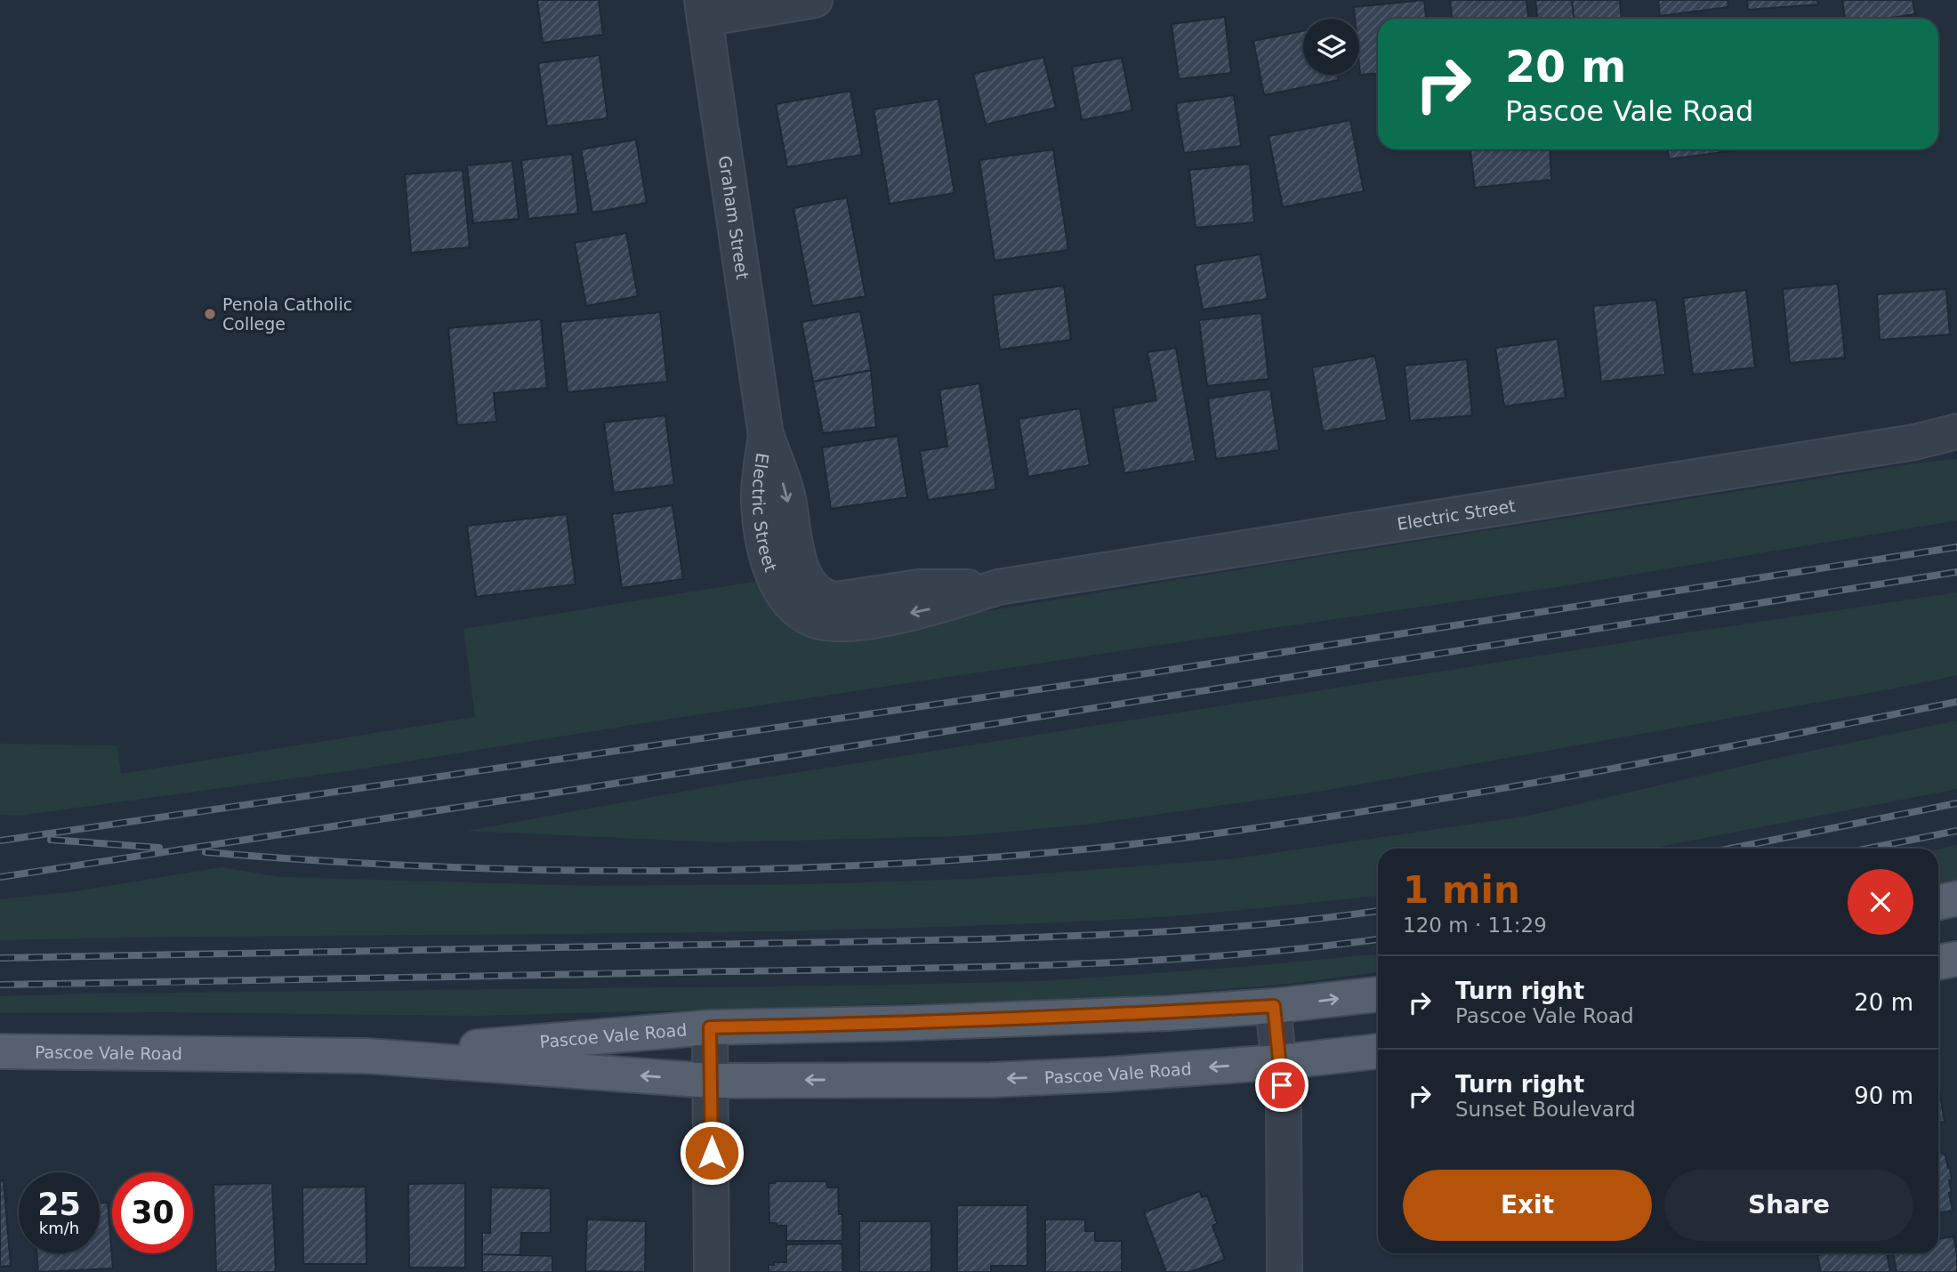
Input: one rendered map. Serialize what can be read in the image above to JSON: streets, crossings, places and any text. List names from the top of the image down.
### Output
{
  "streets": {
    "main road": ["Pascoe Vale Road"],
    "street": ["Graham Street", "Electric Street"]
  },
  "crossings": [
    ["Graham Street", "Electric Street"]
  ],
  "places": ["Penola Catholic College"],
  "page": {
    "turn": ["20 m", "Pascoe Vale Road"],
    "heading": ["1 min", "120 m · 11:29"],
    "list": [
      {
        "name": "Turn right",
        "note": "Pascoe Vale Road",
        "value": "20 m"
      },
      {
        "name": "Turn right",
        "note": "Sunset Boulevard",
        "value": "90 m"
      }
    ],
    "buttons": ["Exit", "Share"],
    "speed": "25 km/h",
    "limit": "30"
  }
}
